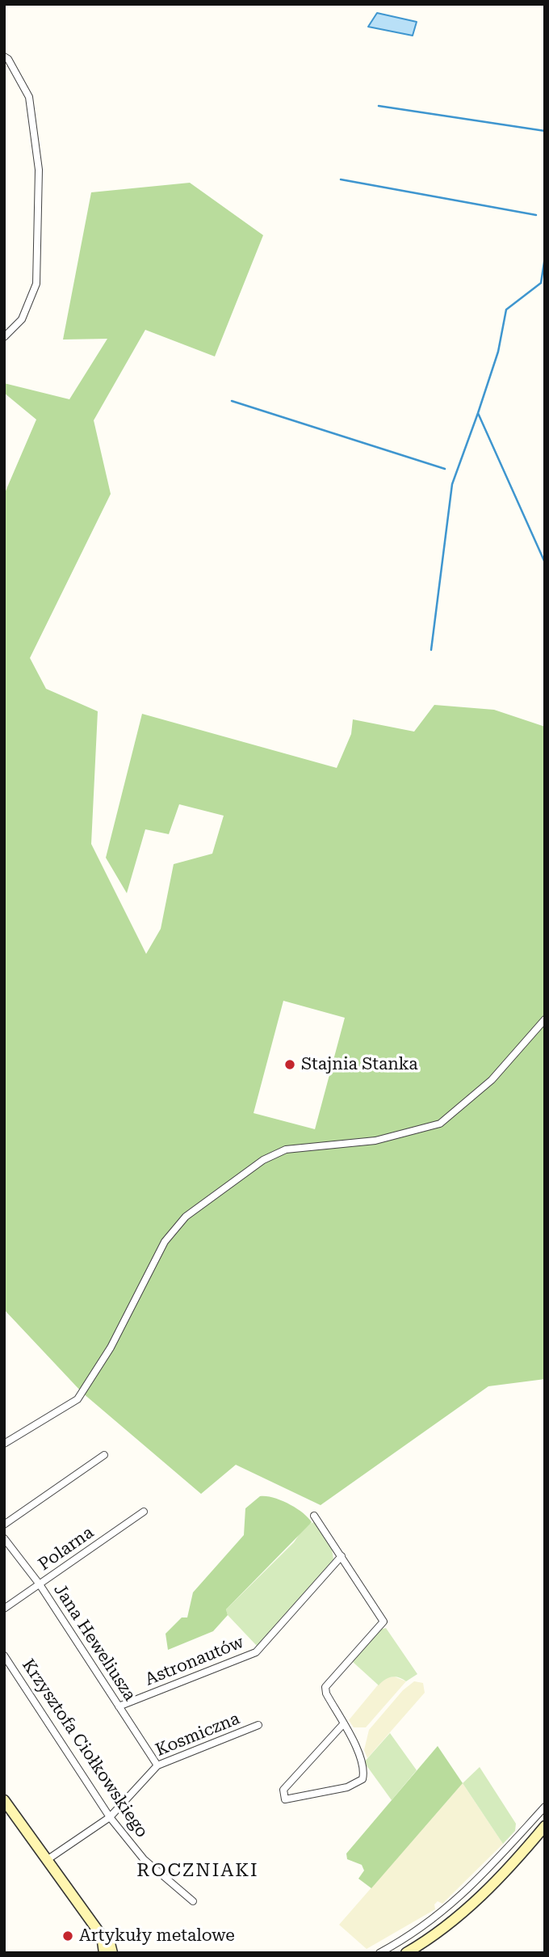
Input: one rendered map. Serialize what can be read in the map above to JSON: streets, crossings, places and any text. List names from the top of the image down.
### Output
{
  "streets": {
    "street": [
      "Polarna",
      "Jana Heweliusza",
      "Astronautów",
      "Kosmiczna",
      "Krzysztofa Ciołkowskiego"
    ]
  },
  "crossings": [
    ["Polarna", "Jana Heweliusza"],
    ["Jana Heweliusza", "Astronautów"],
    ["Jana Heweliusza", "Kosmiczna"],
    ["Kosmiczna", "Krzysztofa Ciołkowskiego"]
  ],
  "districts": ["ROCZNIAKI"],
  "places": ["Stajnia Stanka", "Artykuły metalowe"]
}
